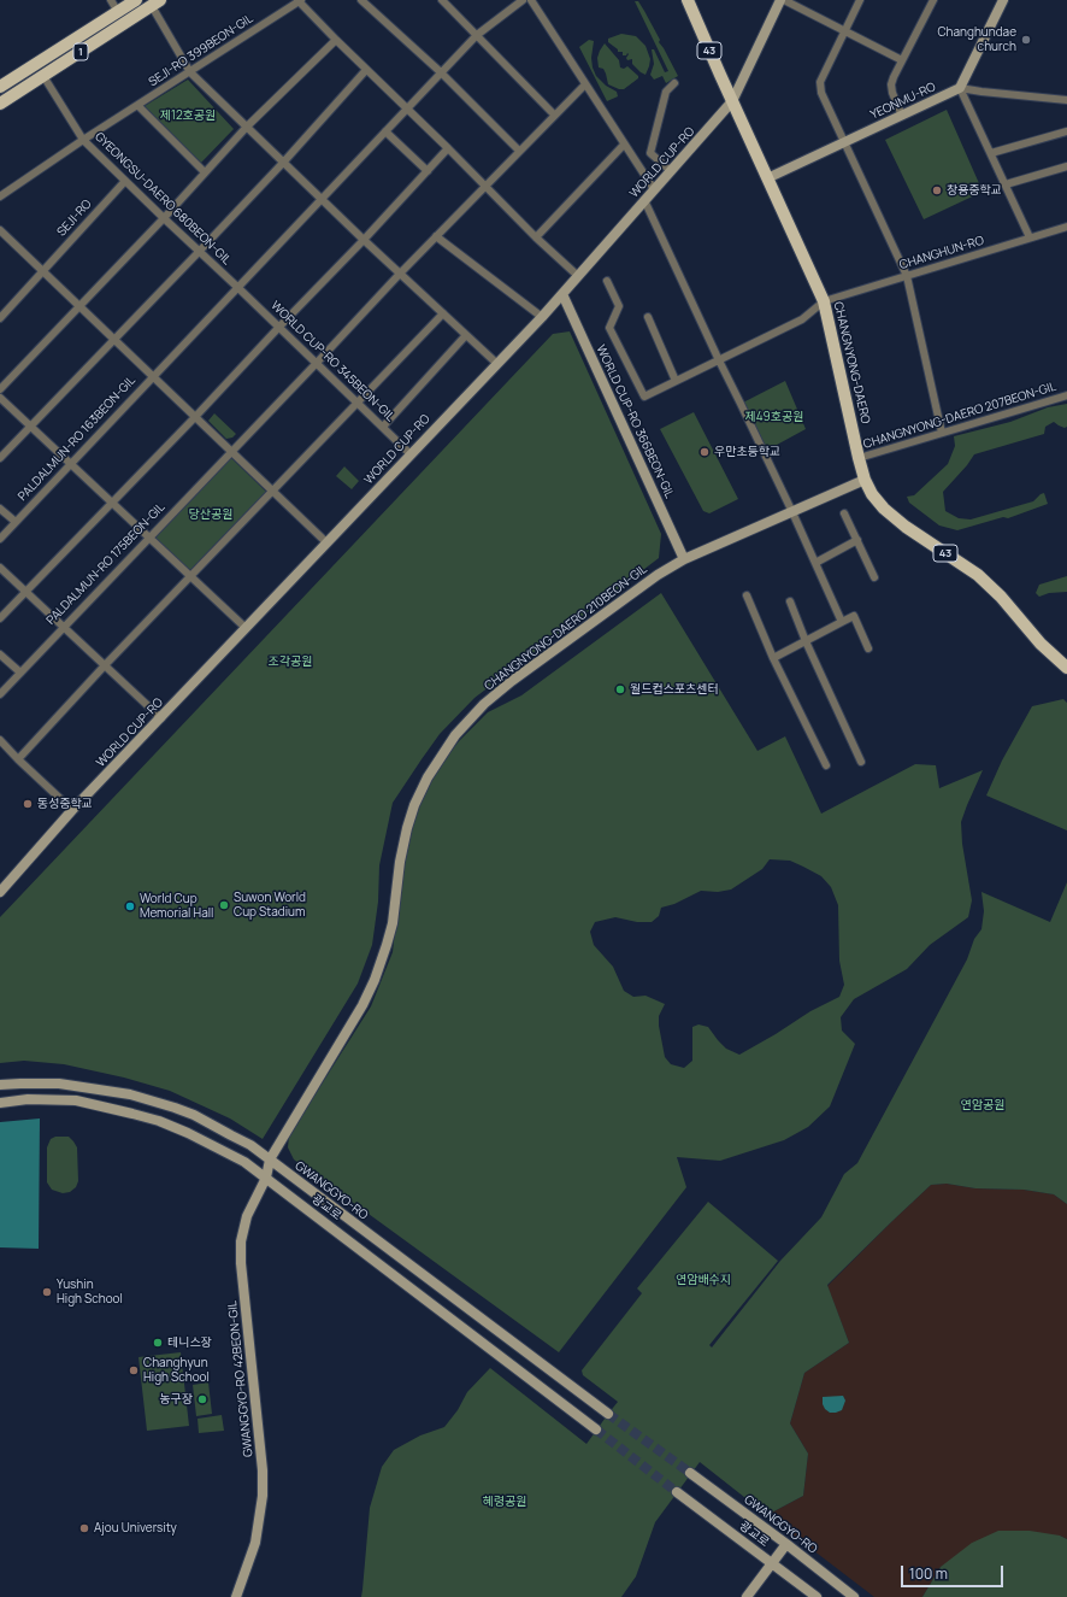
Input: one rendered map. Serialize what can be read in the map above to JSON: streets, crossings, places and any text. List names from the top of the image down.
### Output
{
  "streets": {
    "main road": ["43", "1", "CHANGNYONG-DAERO"],
    "street": [
      "SEJI-RO 399BEON-GIL",
      "YEONMU-RO",
      "WORLD CUP-RO",
      "GYEONGSU-DAERO 680BEON-GIL",
      "SEJI-RO",
      "CHANGHUN-RO",
      "WORLD CUP-RO 345BEON-GIL",
      "CHANGNYONG-DAERO 207BEON-GIL",
      "WORLD CUP-RO 366BEON-GIL",
      "PALDALMUN-RO 163BEON-GIL",
      "PALDALMUN-RO 175BEON-GIL",
      "CHANGNYONG-DAERO 210BEON-GIL",
      "GWANGGYO-RO",
      "광교로",
      "GWANGGYO-RO 42BEON-GIL"
    ]
  },
  "crossings": [
    ["SEJI-RO 399BEON-GIL", "GYEONGSU-DAERO 680BEON-GIL"],
    ["1", "GYEONGSU-DAERO 680BEON-GIL"],
    ["YEONMU-RO", "CHANGNYONG-DAERO"],
    ["WORLD CUP-RO", "WORLD CUP-RO 345BEON-GIL"],
    ["WORLD CUP-RO", "CHANGNYONG-DAERO"],
    ["WORLD CUP-RO", "WORLD CUP-RO 366BEON-GIL"],
    ["GYEONGSU-DAERO 680BEON-GIL", "SEJI-RO"],
    ["GYEONGSU-DAERO 680BEON-GIL", "WORLD CUP-RO 345BEON-GIL"],
    ["GYEONGSU-DAERO 680BEON-GIL", "PALDALMUN-RO 163BEON-GIL"],
    ["CHANGHUN-RO", "CHANGNYONG-DAERO"],
    ["WORLD CUP-RO 345BEON-GIL", "PALDALMUN-RO 163BEON-GIL"],
    ["CHANGNYONG-DAERO", "CHANGNYONG-DAERO 207BEON-GIL"],
    ["CHANGNYONG-DAERO", "CHANGNYONG-DAERO 210BEON-GIL"],
    ["WORLD CUP-RO 366BEON-GIL", "CHANGNYONG-DAERO 210BEON-GIL"],
    ["CHANGNYONG-DAERO 210BEON-GIL", "GWANGGYO-RO"],
    ["CHANGNYONG-DAERO 210BEON-GIL", "GWANGGYO-RO 42BEON-GIL"],
    ["GWANGGYO-RO", "GWANGGYO-RO 42BEON-GIL"],
    ["광교로", "GWANGGYO-RO 42BEON-GIL"]
  ],
  "parks": [
    "제12호공원",
    "제49호공원",
    "당산공원",
    "조각공원",
    "연암공원",
    "연암배수지",
    "혜령공원"
  ],
  "places": [
    "Changhundae church",
    "창용중학교",
    "우만초등학교",
    "월드컵스포츠센터",
    "동성중학교",
    "Suwon World Cup Stadium",
    "World Cup Memorial Hall",
    "Yushin High School",
    "테니스장",
    "Changhyun High School",
    "농구장",
    "Ajou University"
  ],
  "scale_bar": "100 m"
}
